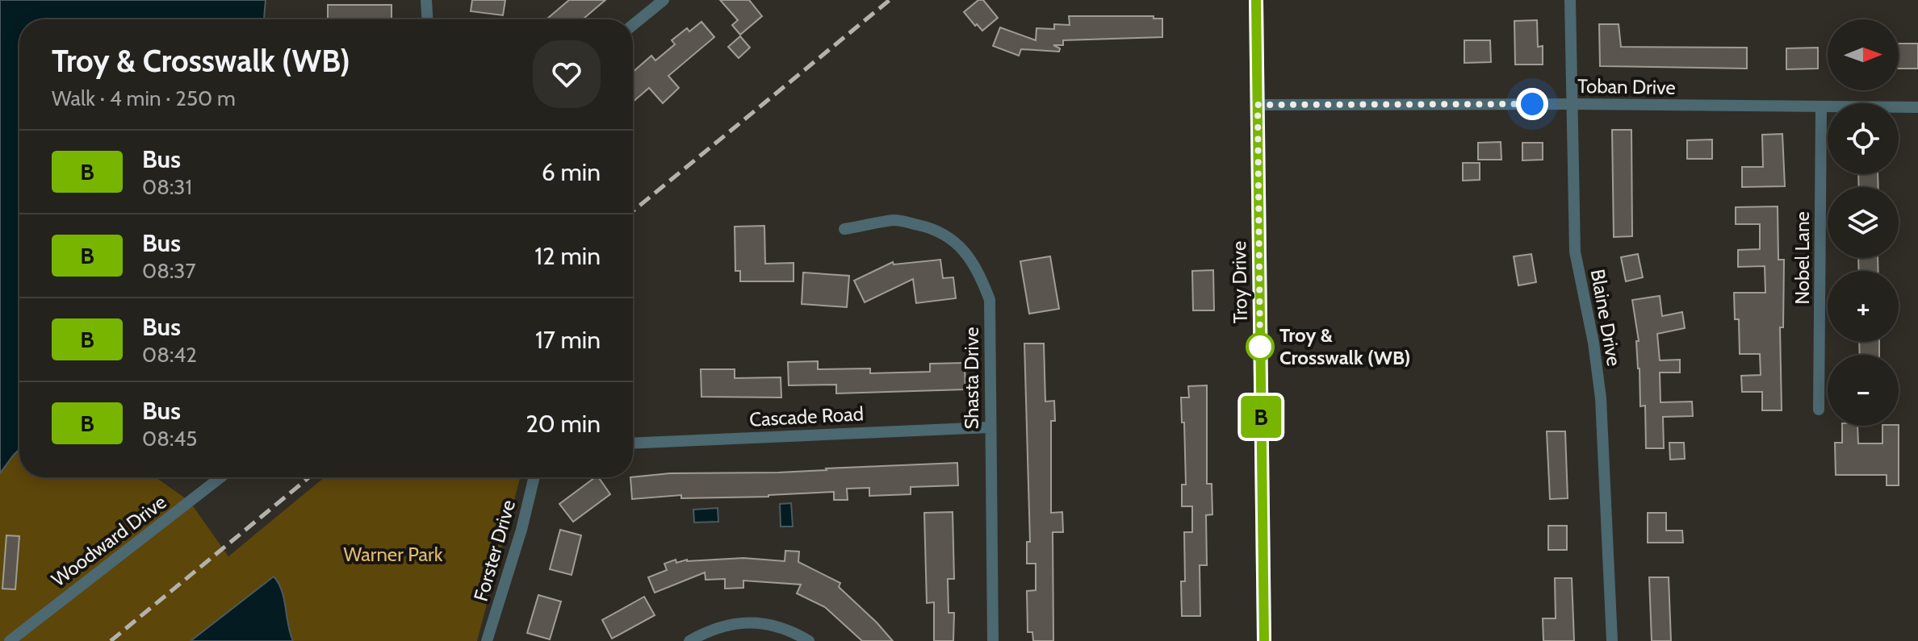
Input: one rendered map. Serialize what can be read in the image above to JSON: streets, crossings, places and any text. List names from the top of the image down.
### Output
{
  "streets": {
    "street": [
      "Toban Drive",
      "Nobel Lane",
      "Troy Drive",
      "Blaine Drive",
      "Shasta Drive",
      "Cascade Road",
      "Woodward Drive",
      "Forster Drive"
    ]
  },
  "crossings": [
    ["Toban Drive", "Nobel Lane"],
    ["Toban Drive", "Troy Drive"],
    ["Toban Drive", "Blaine Drive"],
    ["Shasta Drive", "Cascade Road"]
  ],
  "parks": ["Warner Park"],
  "places": ["Troy & Crosswalk (WB)"],
  "lines": ["bus line B"],
  "north": "right",
  "page": {
    "on_map": "B",
    "map_buttons": ["+", "−"],
    "heading": ["Troy & Crosswalk (WB)", "Walk · 4 min · 250 m"],
    "list": [
      {
        "mark": "B",
        "name": "Bus",
        "note": "08:31",
        "value": "6 min"
      },
      {
        "mark": "B",
        "name": "Bus",
        "note": "08:37",
        "value": "12 min"
      },
      {
        "mark": "B",
        "name": "Bus",
        "note": "08:42",
        "value": "17 min"
      },
      {
        "mark": "B",
        "name": "Bus",
        "note": "08:45",
        "value": "20 min"
      }
    ]
  }
}
